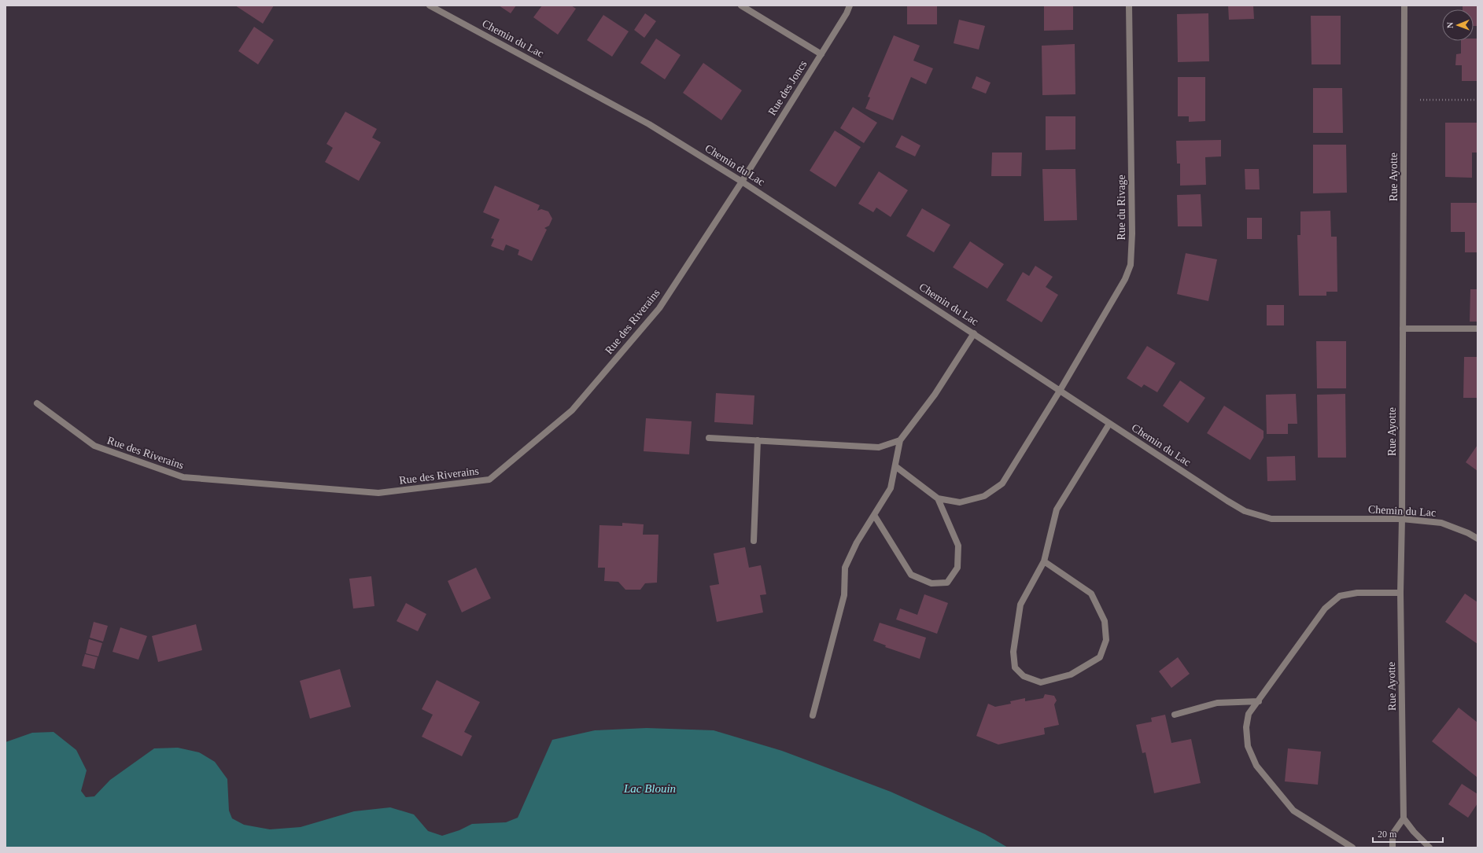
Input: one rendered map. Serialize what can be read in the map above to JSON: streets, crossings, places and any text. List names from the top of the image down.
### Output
{
  "streets": {
    "street": [
      "Chemin du Lac",
      "Rue des Joncs",
      "Rue Ayotte",
      "Rue du Rivage",
      "Rue des Riverains"
    ]
  },
  "crossings": [
    ["Chemin du Lac", "Rue des Joncs"],
    ["Chemin du Lac", "Rue Ayotte"],
    ["Chemin du Lac", "Rue du Rivage"],
    ["Chemin du Lac", "Rue des Riverains"],
    ["Rue des Joncs", "Rue des Riverains"]
  ],
  "water": ["Lac Blouin"],
  "scale_bar": "20 m",
  "north": "left"
}
